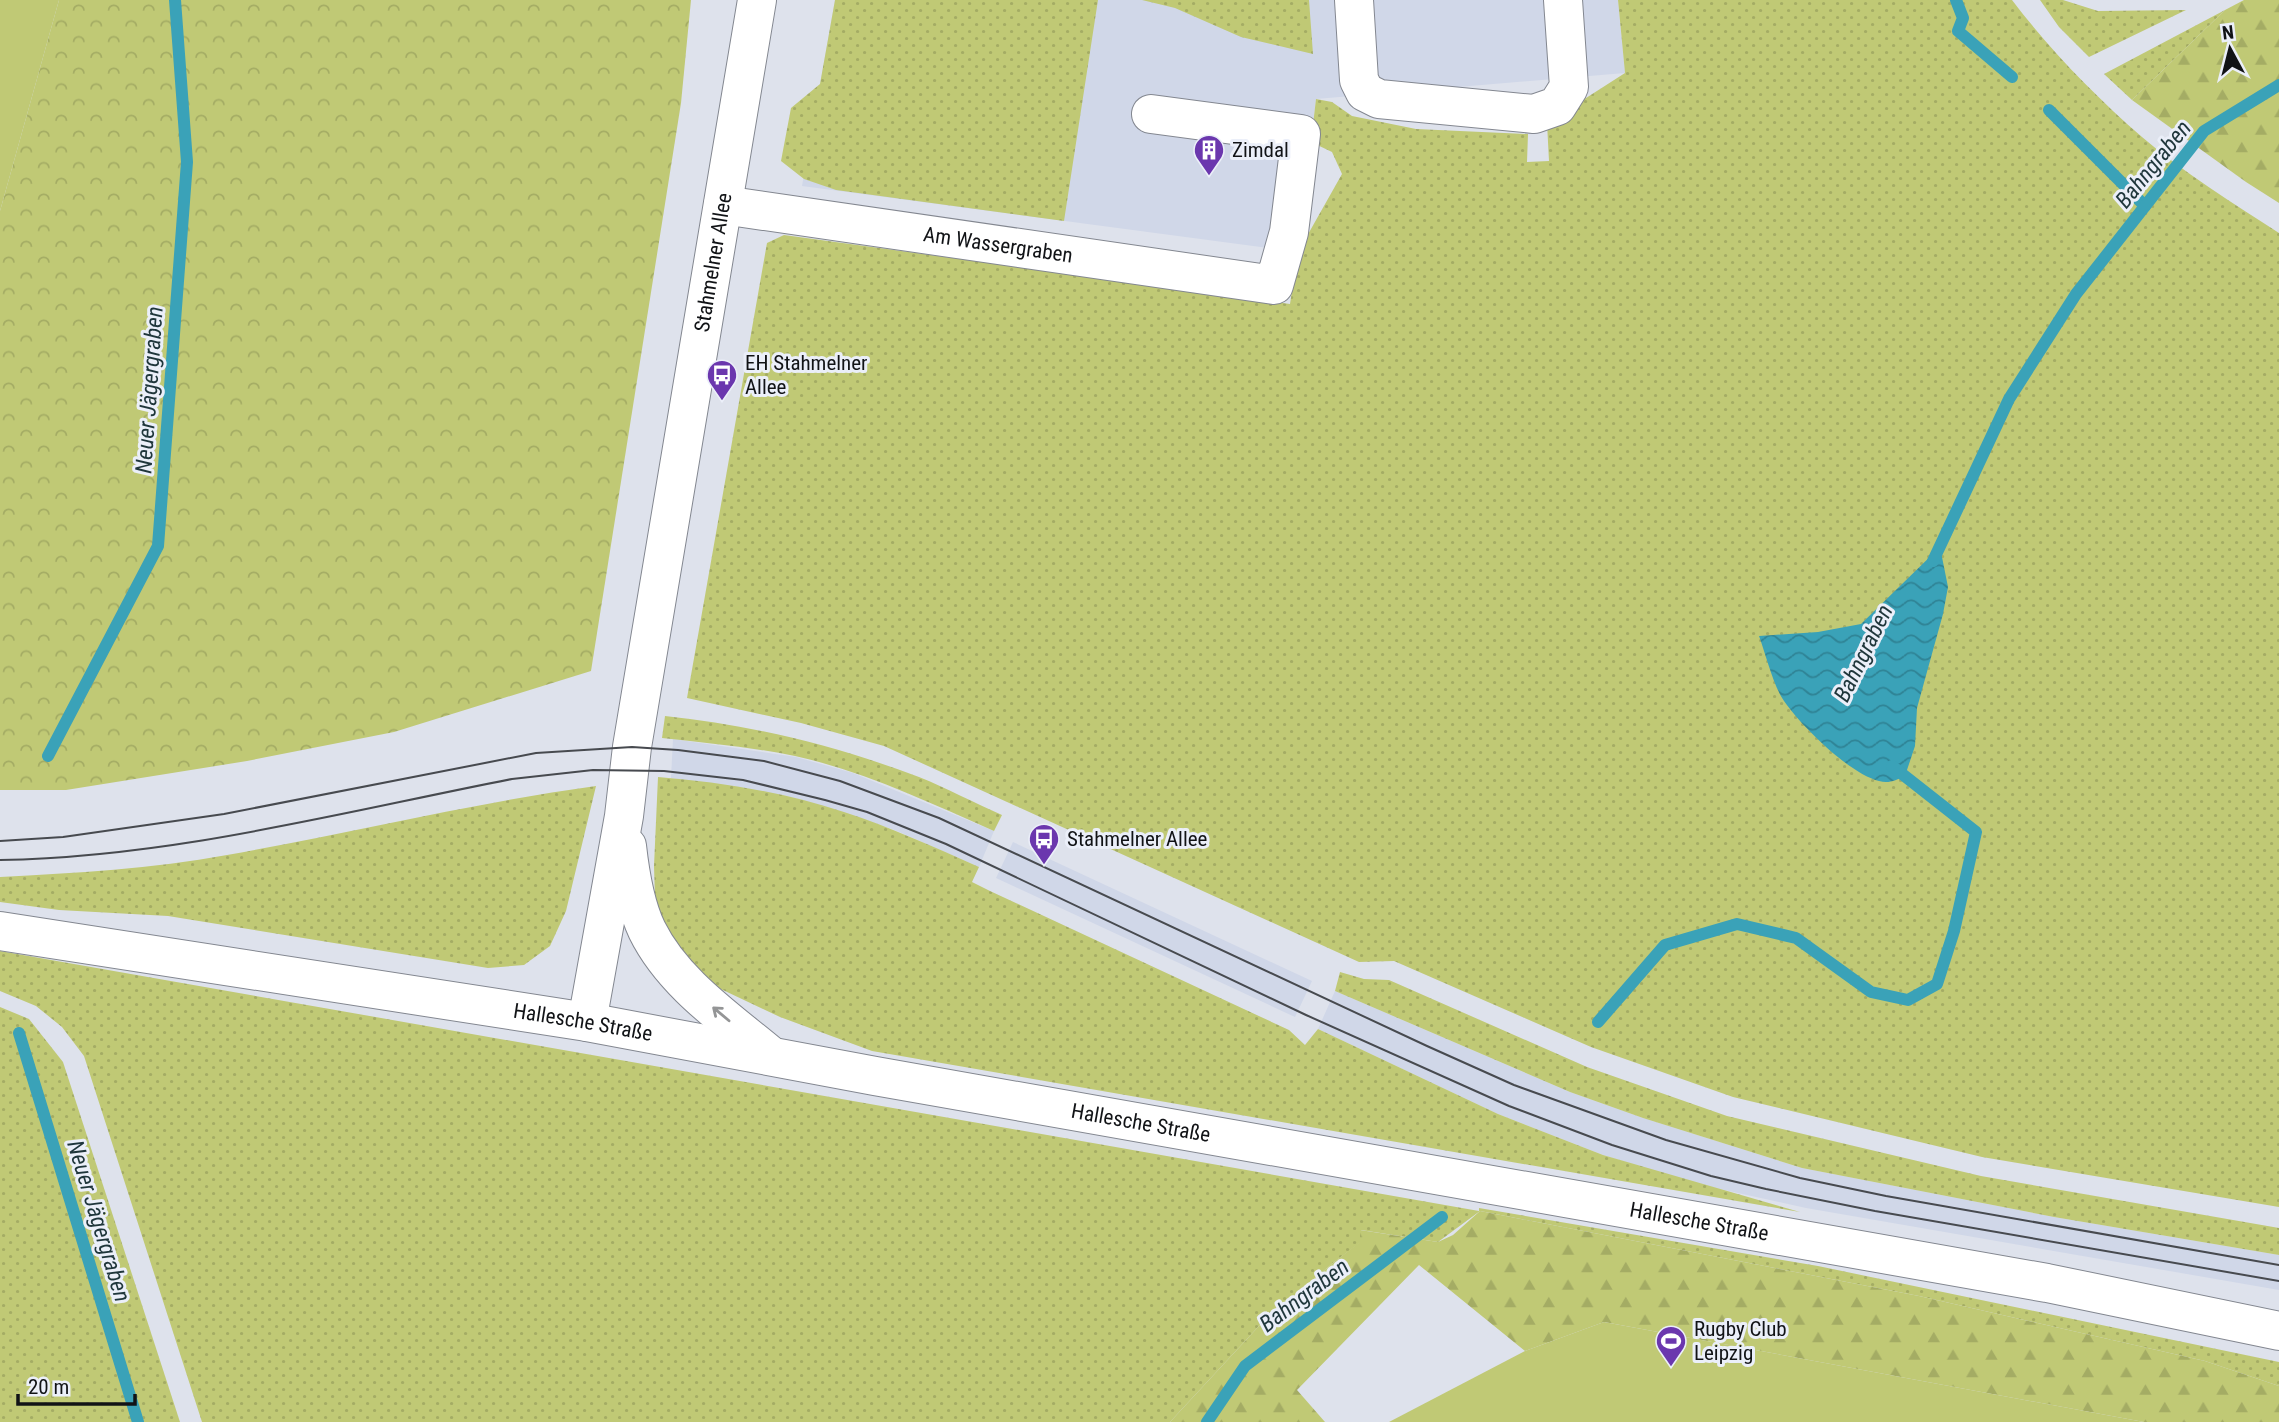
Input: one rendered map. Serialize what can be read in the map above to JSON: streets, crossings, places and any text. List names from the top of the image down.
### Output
{
  "streets": {
    "street": ["Am Wassergraben", "Stahmelner Allee", "Hallesche Straße"]
  },
  "crossings": [
    ["Am Wassergraben", "Stahmelner Allee"],
    ["Stahmelner Allee", "Hallesche Straße"]
  ],
  "water": ["Bahngraben", "Neuer Jägergraben"],
  "places": {
    "building": ["Zimdal"],
    "bus stop": ["EH Stahmelner Allee", "Stahmelner Allee"],
    "sports": ["Rugby Club Leipzig"]
  },
  "scale_bar": "20 m",
  "north": "top"
}
